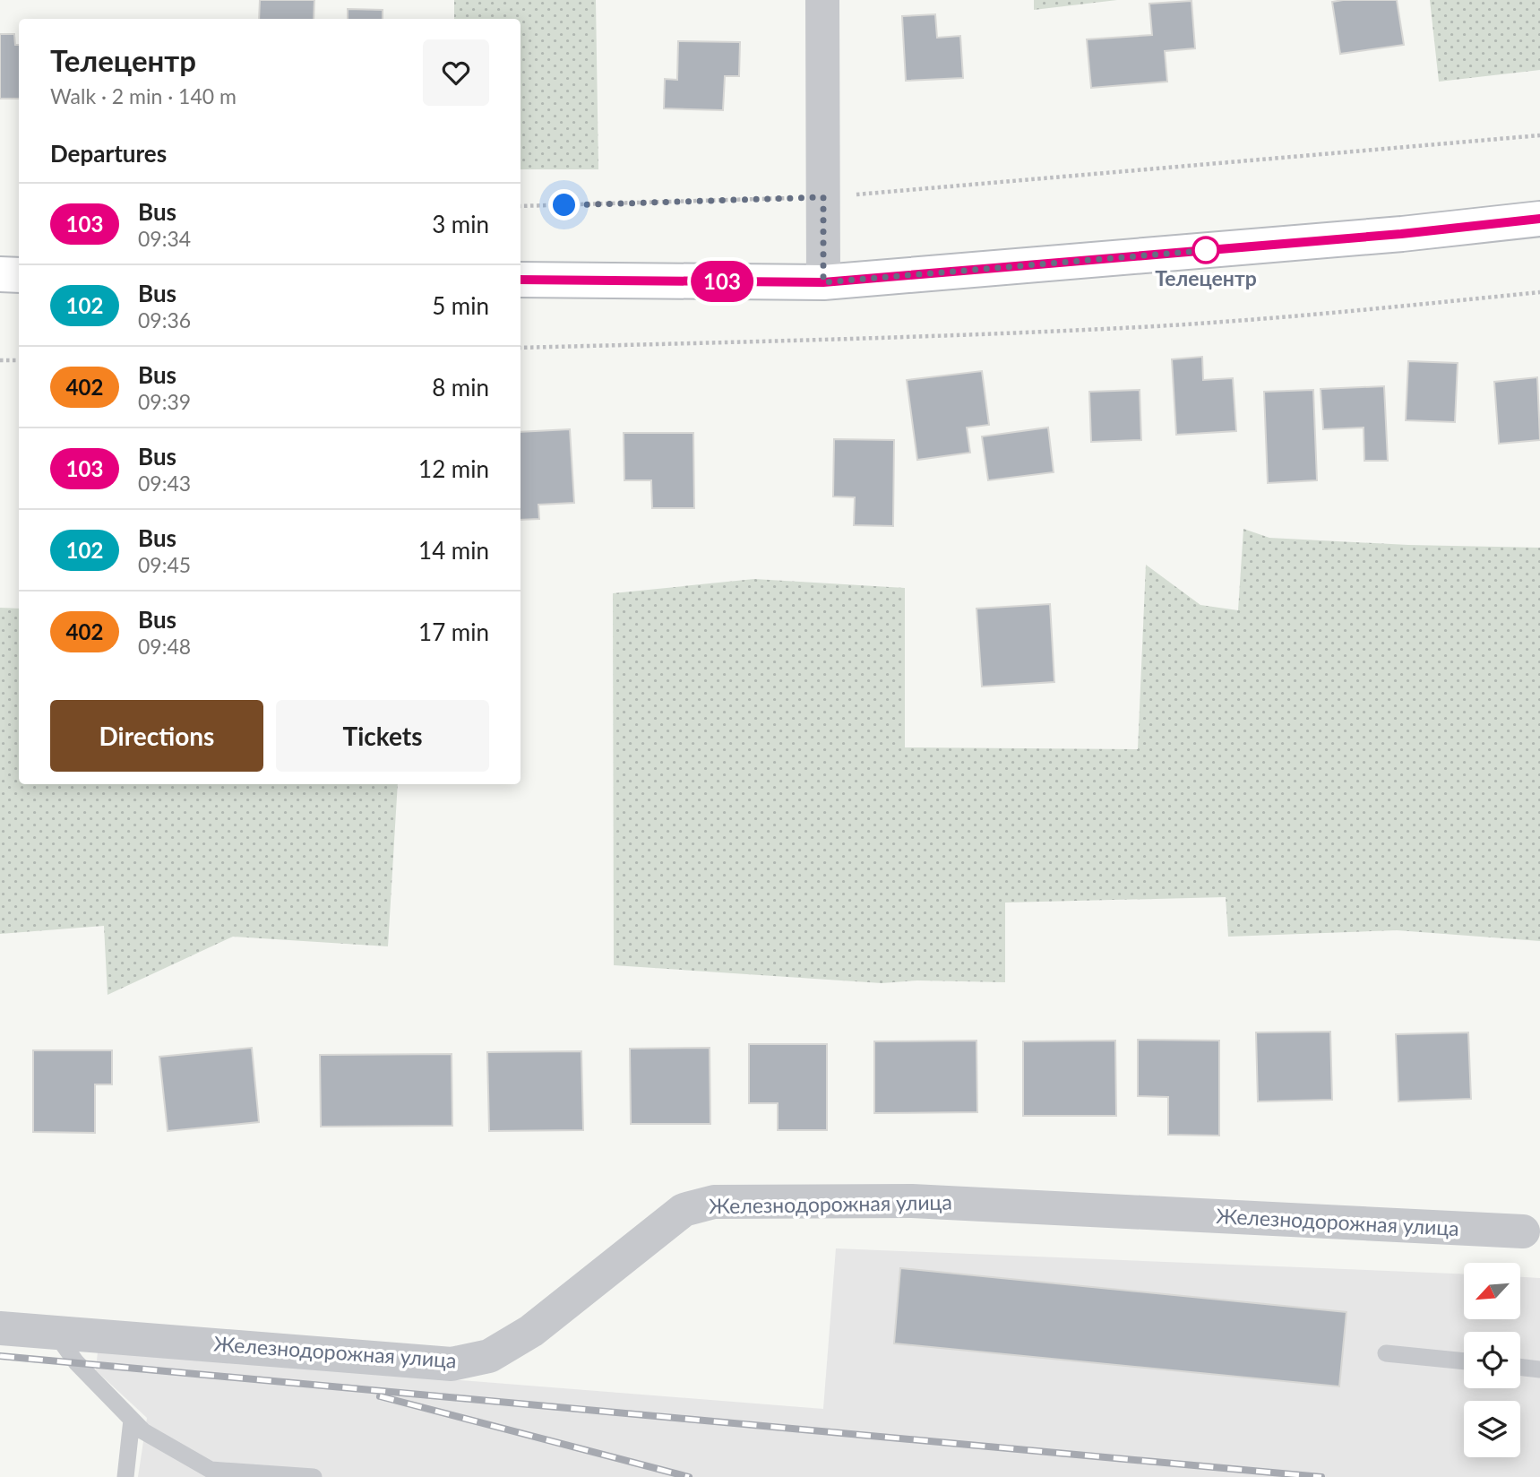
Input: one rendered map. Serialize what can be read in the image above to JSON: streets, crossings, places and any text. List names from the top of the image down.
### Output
{
  "streets": {
    "street": ["Железнодорожная улица"]
  },
  "places": ["Телецентр"],
  "lines": ["bus line 103"],
  "north": "bottom left",
  "page": {
    "on_map": "103",
    "heading": [
      ["Телецентр", "Walk · 2 min · 140 m"],
      "Departures"
    ],
    "list": [
      {
        "mark": "103",
        "name": "Bus",
        "note": "09:34",
        "value": "3 min"
      },
      {
        "mark": "102",
        "name": "Bus",
        "note": "09:36",
        "value": "5 min"
      },
      {
        "mark": "402",
        "name": "Bus",
        "note": "09:39",
        "value": "8 min"
      },
      {
        "mark": "103",
        "name": "Bus",
        "note": "09:43",
        "value": "12 min"
      },
      {
        "mark": "102",
        "name": "Bus",
        "note": "09:45",
        "value": "14 min"
      },
      {
        "mark": "402",
        "name": "Bus",
        "note": "09:48",
        "value": "17 min"
      }
    ],
    "buttons": ["Directions", "Tickets"]
  }
}
